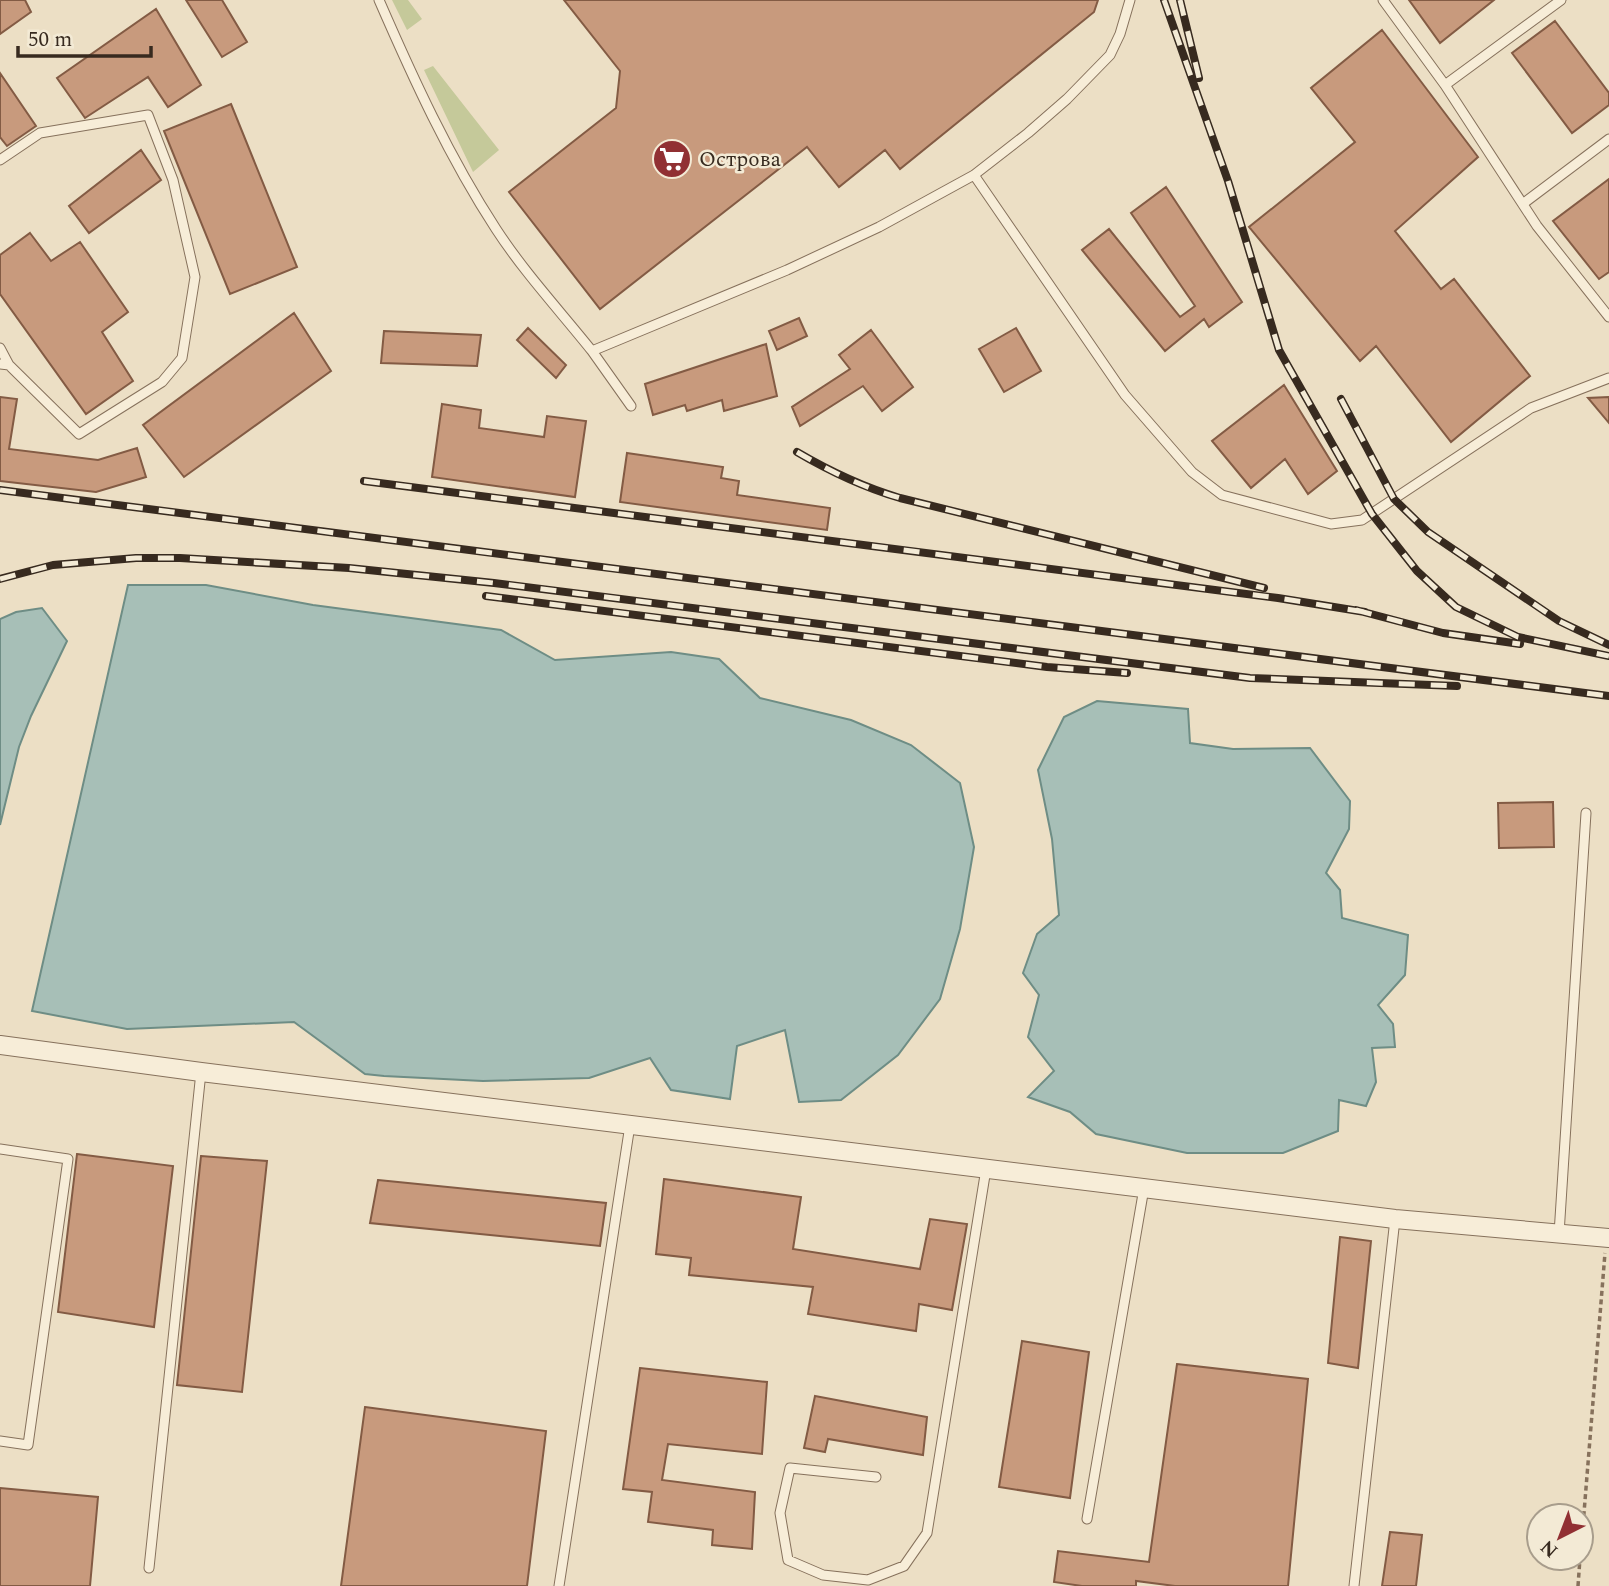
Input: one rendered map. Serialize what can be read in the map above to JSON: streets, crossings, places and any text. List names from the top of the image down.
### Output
{
  "places": {
    "supermarket": ["Острова"]
  },
  "scale_bar": "50 m",
  "north": "bottom left"
}
